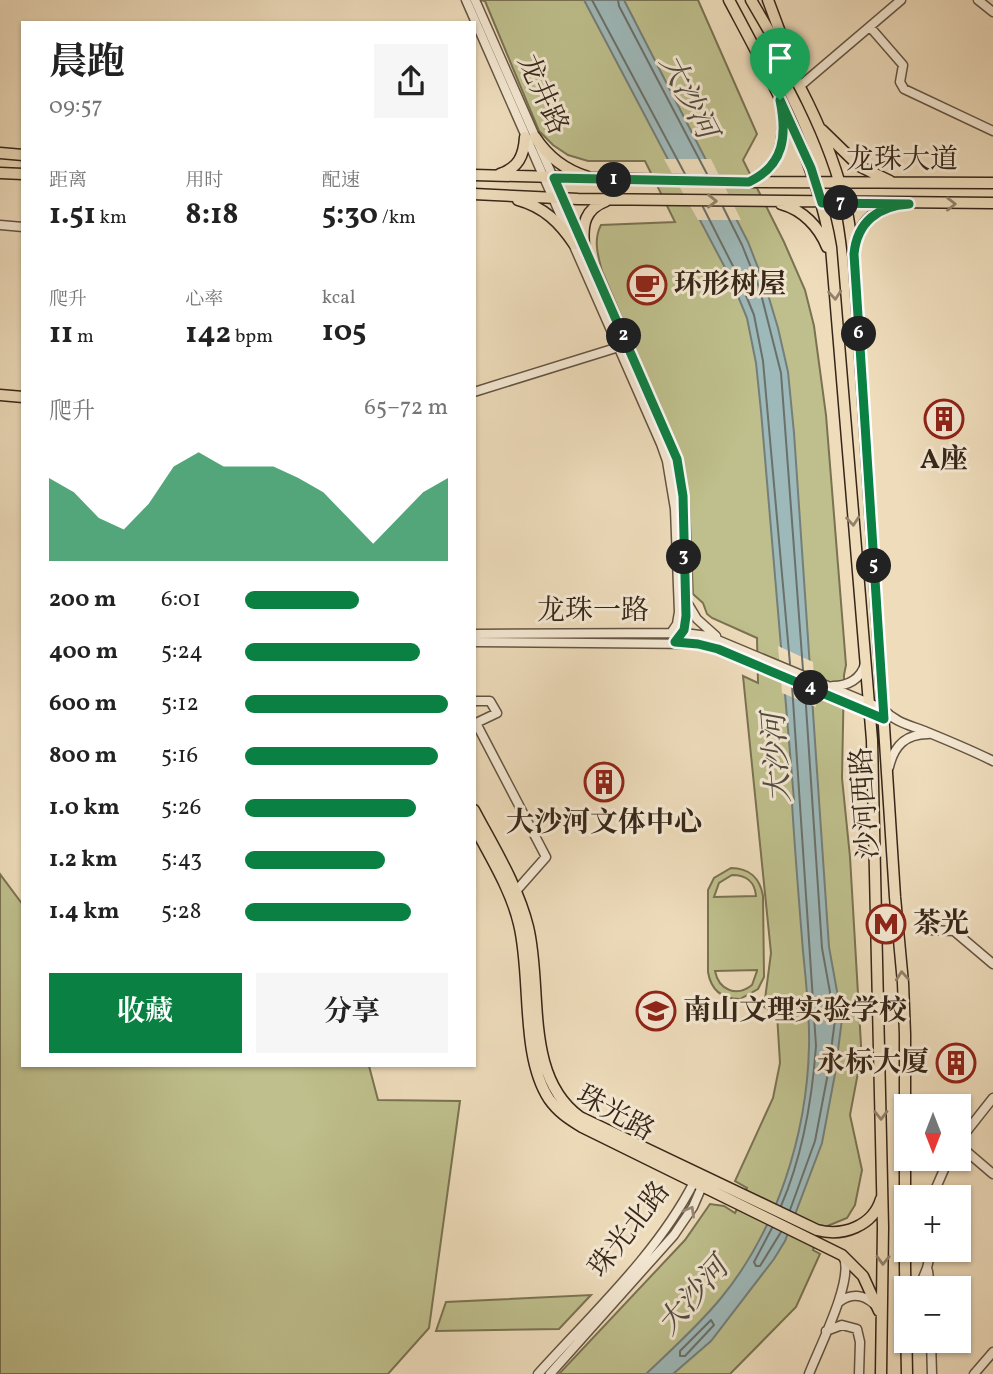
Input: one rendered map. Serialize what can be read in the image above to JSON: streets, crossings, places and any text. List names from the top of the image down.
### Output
{
  "streets": {
    "main road": ["龙珠大道", "沙河西路", "珠光路"],
    "street": ["龙井路", "龙珠一路", "珠光北路"]
  },
  "crossings": [
    ["龙井路", "龙珠大道"],
    ["龙井路", "龙珠一路"],
    ["龙珠大道", "沙河西路"],
    ["龙珠一路", "沙河西路"],
    ["沙河西路", "珠光路"],
    ["珠光路", "珠光北路"]
  ],
  "water": ["大沙河"],
  "places": {
    "cafe": ["环形树屋"],
    "building": ["A座", "大沙河文体中心", "永标大厦"],
    "metro station": ["茶光"],
    "school or university": ["南山文理实验学校"]
  },
  "north": "bottom",
  "page": {
    "heading": ["晨跑", "09:57"],
    "stats": [
      ["距离", "1.51 km"],
      ["用时", "8:18"],
      ["配速", "5:30 /km"],
      ["爬升", "11 m"],
      ["心率", "142 bpm"],
      ["kcal", "105"]
    ],
    "pins": [
      "1",
      "7",
      "6",
      "2",
      "3",
      "5",
      "4"
    ],
    "chart": ["爬升", "65–72 m"],
    "list": [
      {
        "name": "200 m",
        "note": "6:01"
      },
      {
        "name": "400 m",
        "note": "5:24"
      },
      {
        "name": "600 m",
        "note": "5:12"
      },
      {
        "name": "800 m",
        "note": "5:16"
      },
      {
        "name": "1.0 km",
        "note": "5:26"
      },
      {
        "name": "1.2 km",
        "note": "5:43"
      },
      {
        "name": "1.4 km",
        "note": "5:28"
      }
    ],
    "buttons": ["收藏", "分享"],
    "map_buttons": ["+", "−"]
  }
}
